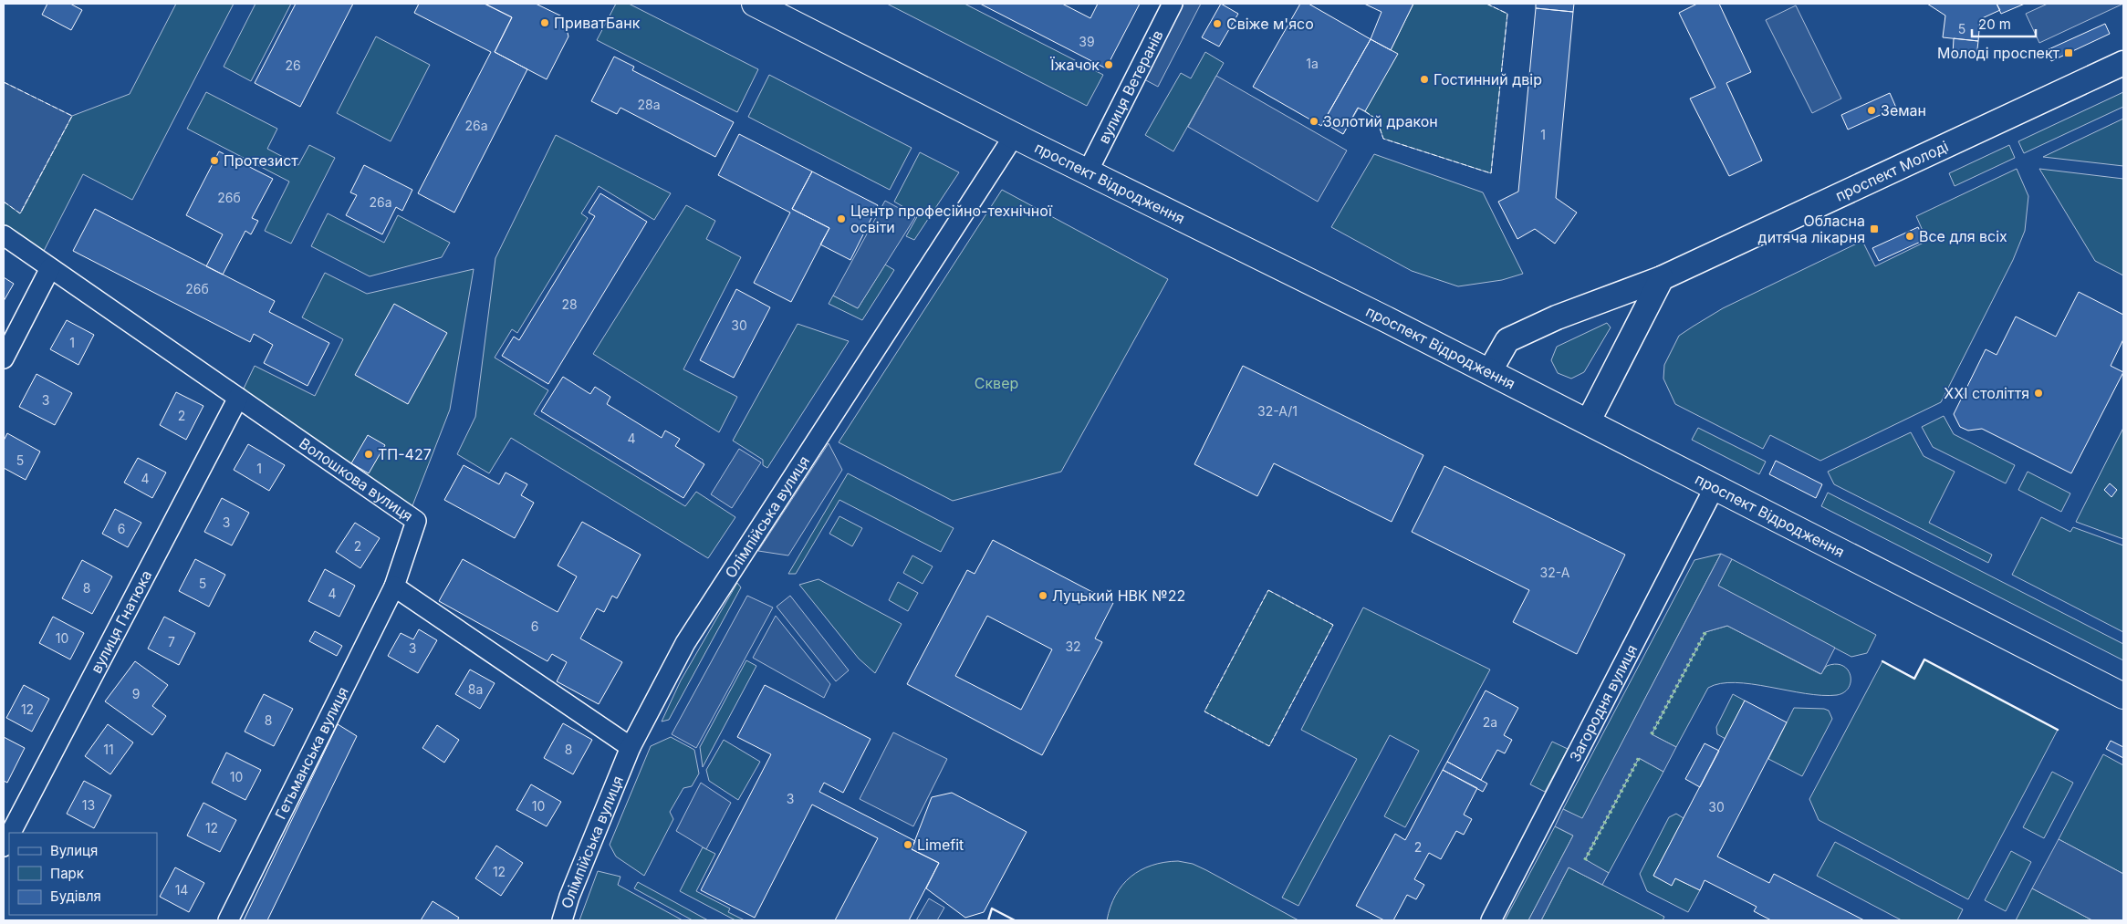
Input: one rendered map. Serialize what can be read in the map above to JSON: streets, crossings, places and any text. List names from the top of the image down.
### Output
{
  "streets": {
    "main road": ["проспект Відродження"],
    "street": [
      "вулиця Ветеранів",
      "проспект Молоді",
      "Волошкова вулиця",
      "Олімпійська вулиця",
      "вулиця Гнатюка",
      "Загородня вулиця",
      "Гетьманська вулиця"
    ]
  },
  "crossings": [
    ["вулиця Ветеранів", "проспект Відродження"],
    ["проспект Молоді", "проспект Відродження"],
    ["проспект Відродження", "Олімпійська вулиця"],
    ["проспект Відродження", "Загородня вулиця"],
    ["Волошкова вулиця", "вулиця Гнатюка"],
    ["Волошкова вулиця", "Гетьманська вулиця"]
  ],
  "parks": ["Сквер"],
  "places": {
    "other": [
      "ПриватБанк",
      "Свіже м'ясо",
      "Їжачок",
      "Гостинний двір",
      "Земан",
      "Золотий дракон",
      "Протезист",
      "Центр професійно-технічної освіти",
      "Все для всіх",
      "ХХІ століття",
      "ТП-427",
      "Луцький НВК №22",
      "Limefit"
    ],
    "transit": ["Молоді проспект", "Обласна дитяча лікарня"]
  },
  "house_numbers": [
    "5",
    "39",
    "1а",
    "26",
    "28а",
    "26а",
    "1",
    "26б",
    "26а",
    "26б",
    "28",
    "30",
    "1",
    "3",
    "32-A/1",
    "2",
    "4",
    "5",
    "1",
    "4",
    "3",
    "6",
    "2",
    "32-A",
    "5",
    "8",
    "4",
    "6",
    "10",
    "7",
    "32",
    "3",
    "8а",
    "9",
    "12",
    "8",
    "2а",
    "11",
    "8",
    "10",
    "3",
    "13",
    "10",
    "30",
    "12",
    "2",
    "12",
    "14"
  ],
  "legend": ["Вулиця", "Парк", "Будівля"],
  "scale_bar": "20 m"
}
